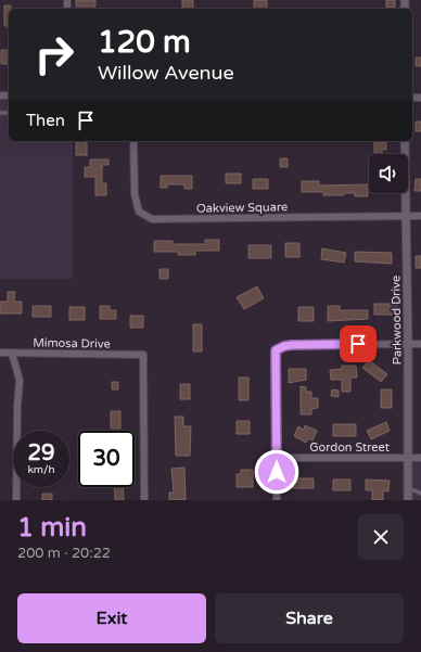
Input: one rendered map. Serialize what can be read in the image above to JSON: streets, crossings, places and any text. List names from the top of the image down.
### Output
{
  "streets": {
    "street": [
      "Oakview Square",
      "Parkwood Drive",
      "Mimosa Drive",
      "Gordon Street"
    ]
  },
  "crossings": [
    ["Oakview Square", "Parkwood Drive"],
    ["Parkwood Drive", "Gordon Street"]
  ],
  "page": {
    "turn": ["120 m", "Willow Avenue"],
    "then": "Then",
    "speed": "29 km/h",
    "limit": "30",
    "heading": ["1 min", "200 m · 20:22"],
    "buttons": ["Exit", "Share"]
  }
}
